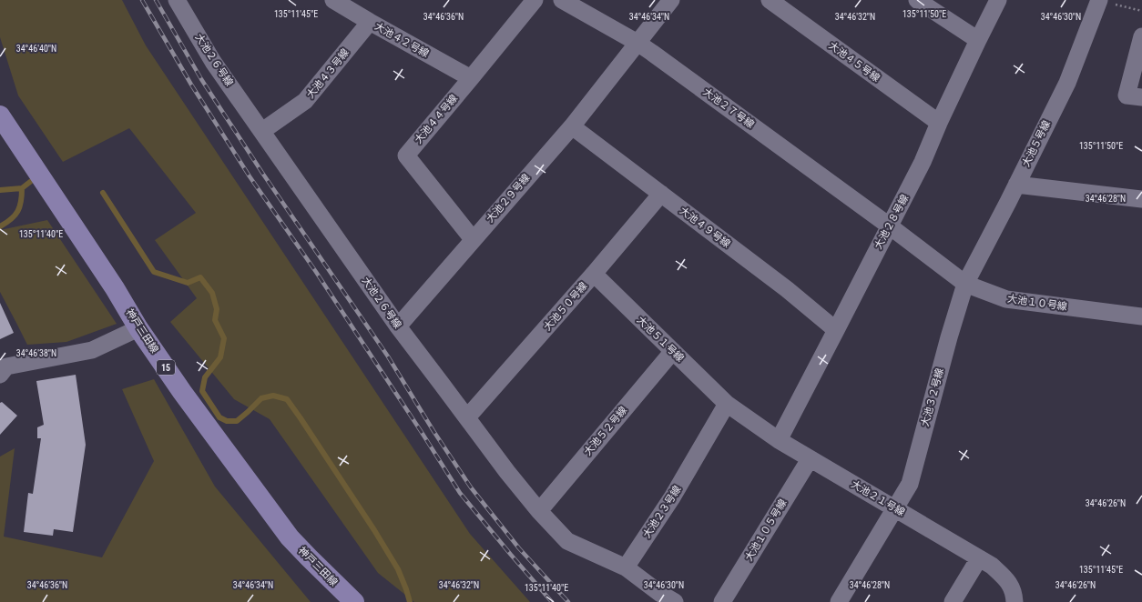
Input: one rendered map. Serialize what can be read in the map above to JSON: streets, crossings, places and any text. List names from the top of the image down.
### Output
{
  "streets": {
    "main road": ["神戸三田線", "15"],
    "street": [
      "大池４２号線",
      "大池２６号線",
      "大池４５号線",
      "大池４３号線",
      "大池２７号線",
      "大池４４号線",
      "大池５号線",
      "大池２９号線",
      "大池２８号線",
      "大池４９号線",
      "大池１０号線",
      "大池５０号線",
      "大池５１号線",
      "大池３２号線",
      "大池５２号線",
      "大池２１号線",
      "大池２３号線",
      "大池１０５号線"
    ]
  },
  "crossings": [
    ["大池４２号線", "大池４３号線"],
    ["大池４２号線", "大池４４号線"],
    ["大池２６号線", "大池４３号線"],
    ["大池２６号線", "大池２９号線"],
    ["大池２６号線", "大池５０号線"],
    ["大池２６号線", "大池５２号線"],
    ["大池２６号線", "大池２３号線"],
    ["大池４５号線", "大池２８号線"],
    ["大池２７号線", "大池２９号線"],
    ["大池２７号線", "大池２８号線"],
    ["大池２７号線", "大池１０号線"],
    ["大池４４号線", "大池２９号線"],
    ["大池５号線", "大池１０号線"],
    ["大池５号線", "大池３２号線"],
    ["大池２９号線", "大池４９号線"],
    ["大池２８号線", "大池４９号線"],
    ["大池２８号線", "大池１０号線"],
    ["大池２８号線", "大池２１号線"],
    ["大池４９号線", "大池５０号線"],
    ["大池１０号線", "大池３２号線"],
    ["大池５０号線", "大池５１号線"],
    ["大池５１号線", "大池５２号線"],
    ["大池５１号線", "大池２１号線"],
    ["大池５１号線", "大池２３号線"],
    ["大池３２号線", "大池２１号線"],
    ["大池２１号線", "大池２３号線"],
    ["大池２１号線", "大池１０５号線"]
  ],
  "coordinates": [
    "135°11'45\"E",
    "135°11'50\"E",
    "34°46'36\"N",
    "34°46'34\"N",
    "34°46'32\"N",
    "34°46'30\"N",
    "34°46'40\"N",
    "34°46'28\"N",
    "135°11'40\"E",
    "34°46'38\"N",
    "34°46'26\"N"
  ]
}
